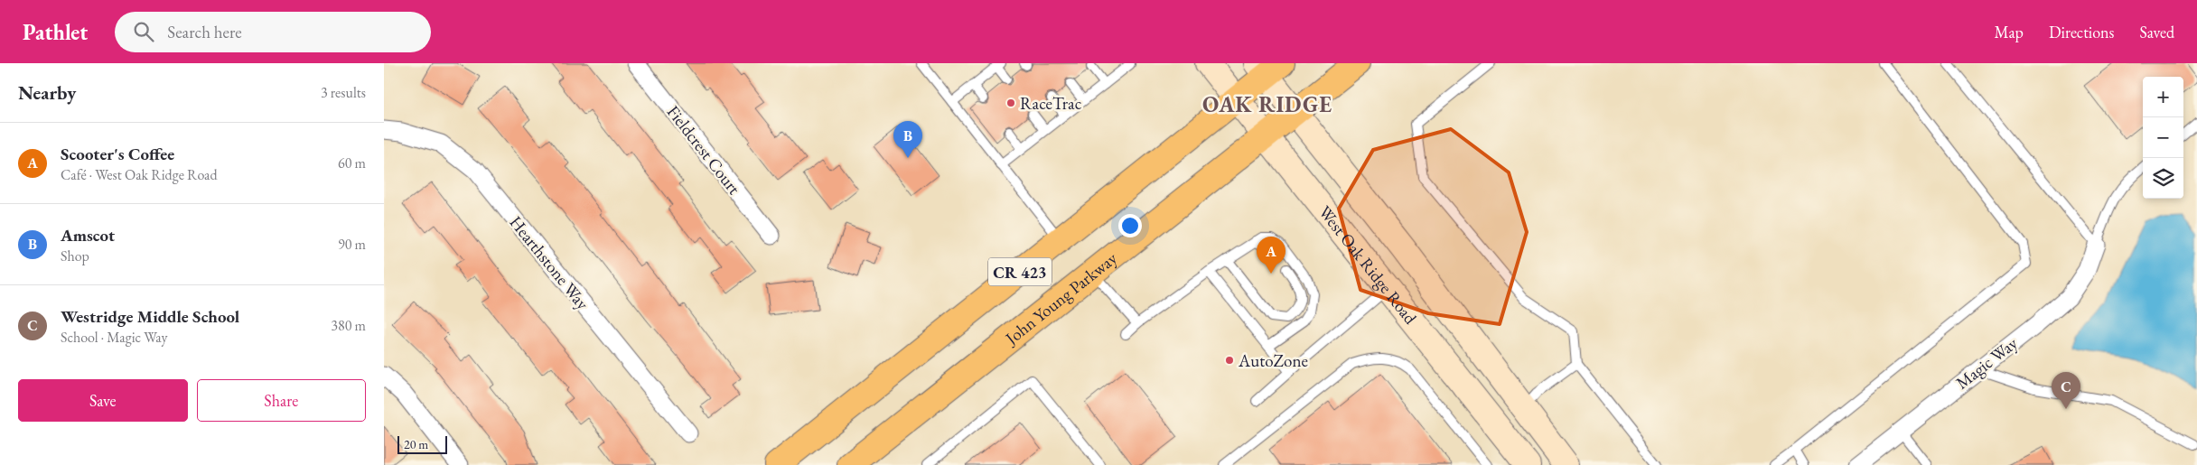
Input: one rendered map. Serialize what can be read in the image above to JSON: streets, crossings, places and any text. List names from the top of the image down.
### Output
{
  "streets": {
    "highway": ["CR 423", "John Young Parkway"],
    "street": [
      "Fieldcrest Court",
      "Hearthstone Way",
      "West Oak Ridge Road",
      "Magic Way"
    ]
  },
  "crossings": [
    ["West Oak Ridge Road", "CR 423"],
    ["West Oak Ridge Road", "John Young Parkway"]
  ],
  "districts": ["OAK RIDGE"],
  "places": ["RaceTrac", "AutoZone"],
  "scale_bar": "20 m",
  "page": {
    "header": "Pathlet",
    "search": "Search here",
    "nav": ["Map", "Directions", "Saved"],
    "heading": ["Nearby", "3 results"],
    "map_buttons": ["+", "−"],
    "pins": ["B", "A", "C"],
    "list": [
      {
        "mark": "A",
        "name": "Scooter's Coffee",
        "note": "Café · West Oak Ridge Road",
        "value": "60 m"
      },
      {
        "mark": "B",
        "name": "Amscot",
        "note": "Shop",
        "value": "90 m"
      },
      {
        "mark": "C",
        "name": "Westridge Middle School",
        "note": "School · Magic Way",
        "value": "380 m"
      }
    ],
    "buttons": ["Save", "Share"],
    "scale": "20 m"
  }
}
